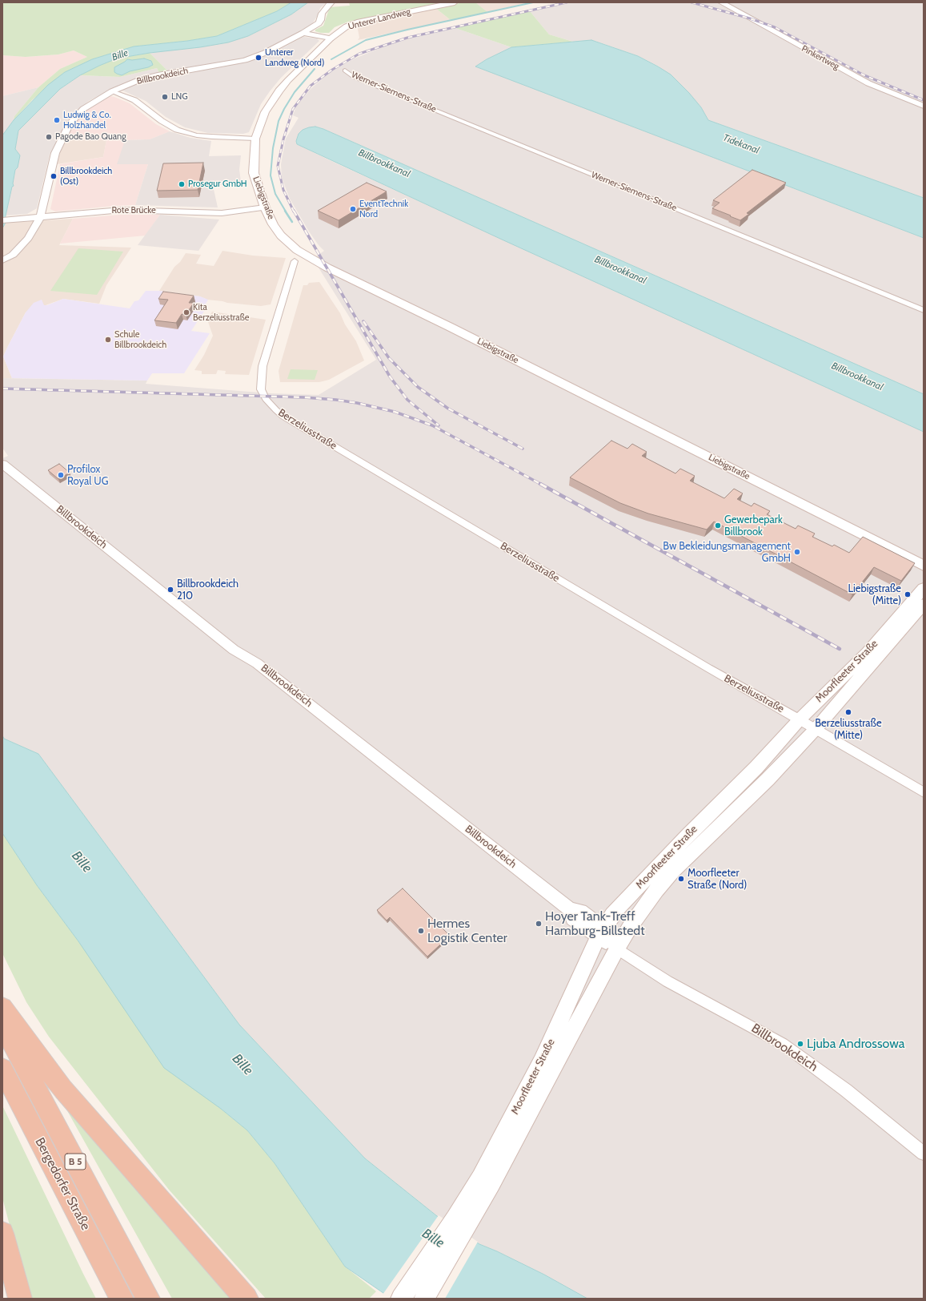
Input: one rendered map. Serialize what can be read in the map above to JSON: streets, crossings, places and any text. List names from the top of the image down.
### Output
{
  "streets": {
    "highway": ["B 5", "Bergedorfer Straße"],
    "main road": ["Unterer Landweg", "Liebigstraße", "Moorfleeter Straße"],
    "street": [
      "Pinkertweg",
      "Billbrookdeich",
      "Werner-Siemens-Straße",
      "Rote Brücke",
      "Berzeliusstraße"
    ]
  },
  "crossings": [
    ["Unterer Landweg", "Liebigstraße"],
    ["Billbrookdeich", "Rote Brücke"],
    ["Billbrookdeich", "Moorfleeter Straße"],
    ["Liebigstraße", "Rote Brücke"],
    ["Berzeliusstraße", "Moorfleeter Straße"]
  ],
  "water": ["Bille", "Tidekanal", "Billbrookkanal"],
  "places": [
    "Unterer Landweg (Nord)",
    "LNG",
    "Ludwig & Co. Holzhandel",
    "Pagode Bao Quang",
    "Billbrookdeich (Ost)",
    "Prosegur GmbH",
    "EventTechnik Nord",
    "Kita Berzeliusstraße",
    "Schule Billbrookdeich",
    "Profilox Royal UG",
    "Gewerbepark Billbrook",
    "Bw Bekleidungsmanagement GmbH",
    "Billbrookdeich 210",
    "Liebigstraße (Mitte)",
    "Berzeliusstraße (Mitte)",
    "Moorfleeter Straße (Nord)",
    "Hoyer Tank-Treff Hamburg-Billstedt",
    "Hermes Logistik Center",
    "Ljuba Androssowa"
  ]
}
